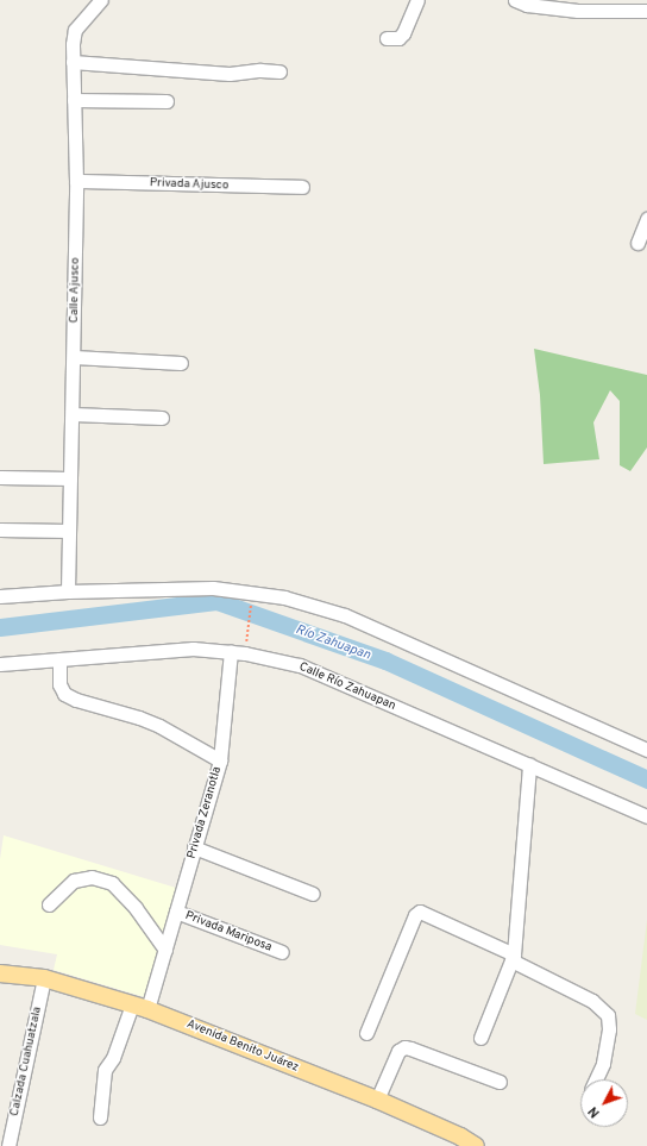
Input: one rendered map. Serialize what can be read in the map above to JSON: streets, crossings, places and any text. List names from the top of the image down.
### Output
{
  "streets": {
    "main road": ["Avenida Benito Juárez"],
    "street": [
      "Privada Ajusco",
      "Calle Ajusco",
      "Calle Río Zahuapan",
      "Privada Zeranotla",
      "Privada Mariposa",
      "Calzada Cuahuatzala"
    ]
  },
  "crossings": [
    ["Privada Ajusco", "Calle Ajusco"],
    ["Calle Río Zahuapan", "Privada Zeranotla"],
    ["Privada Zeranotla", "Privada Mariposa"],
    ["Privada Zeranotla", "Avenida Benito Juárez"],
    ["Avenida Benito Juárez", "Calzada Cuahuatzala"]
  ],
  "water": ["Río Zahuapan"],
  "north": "bottom left"
}
